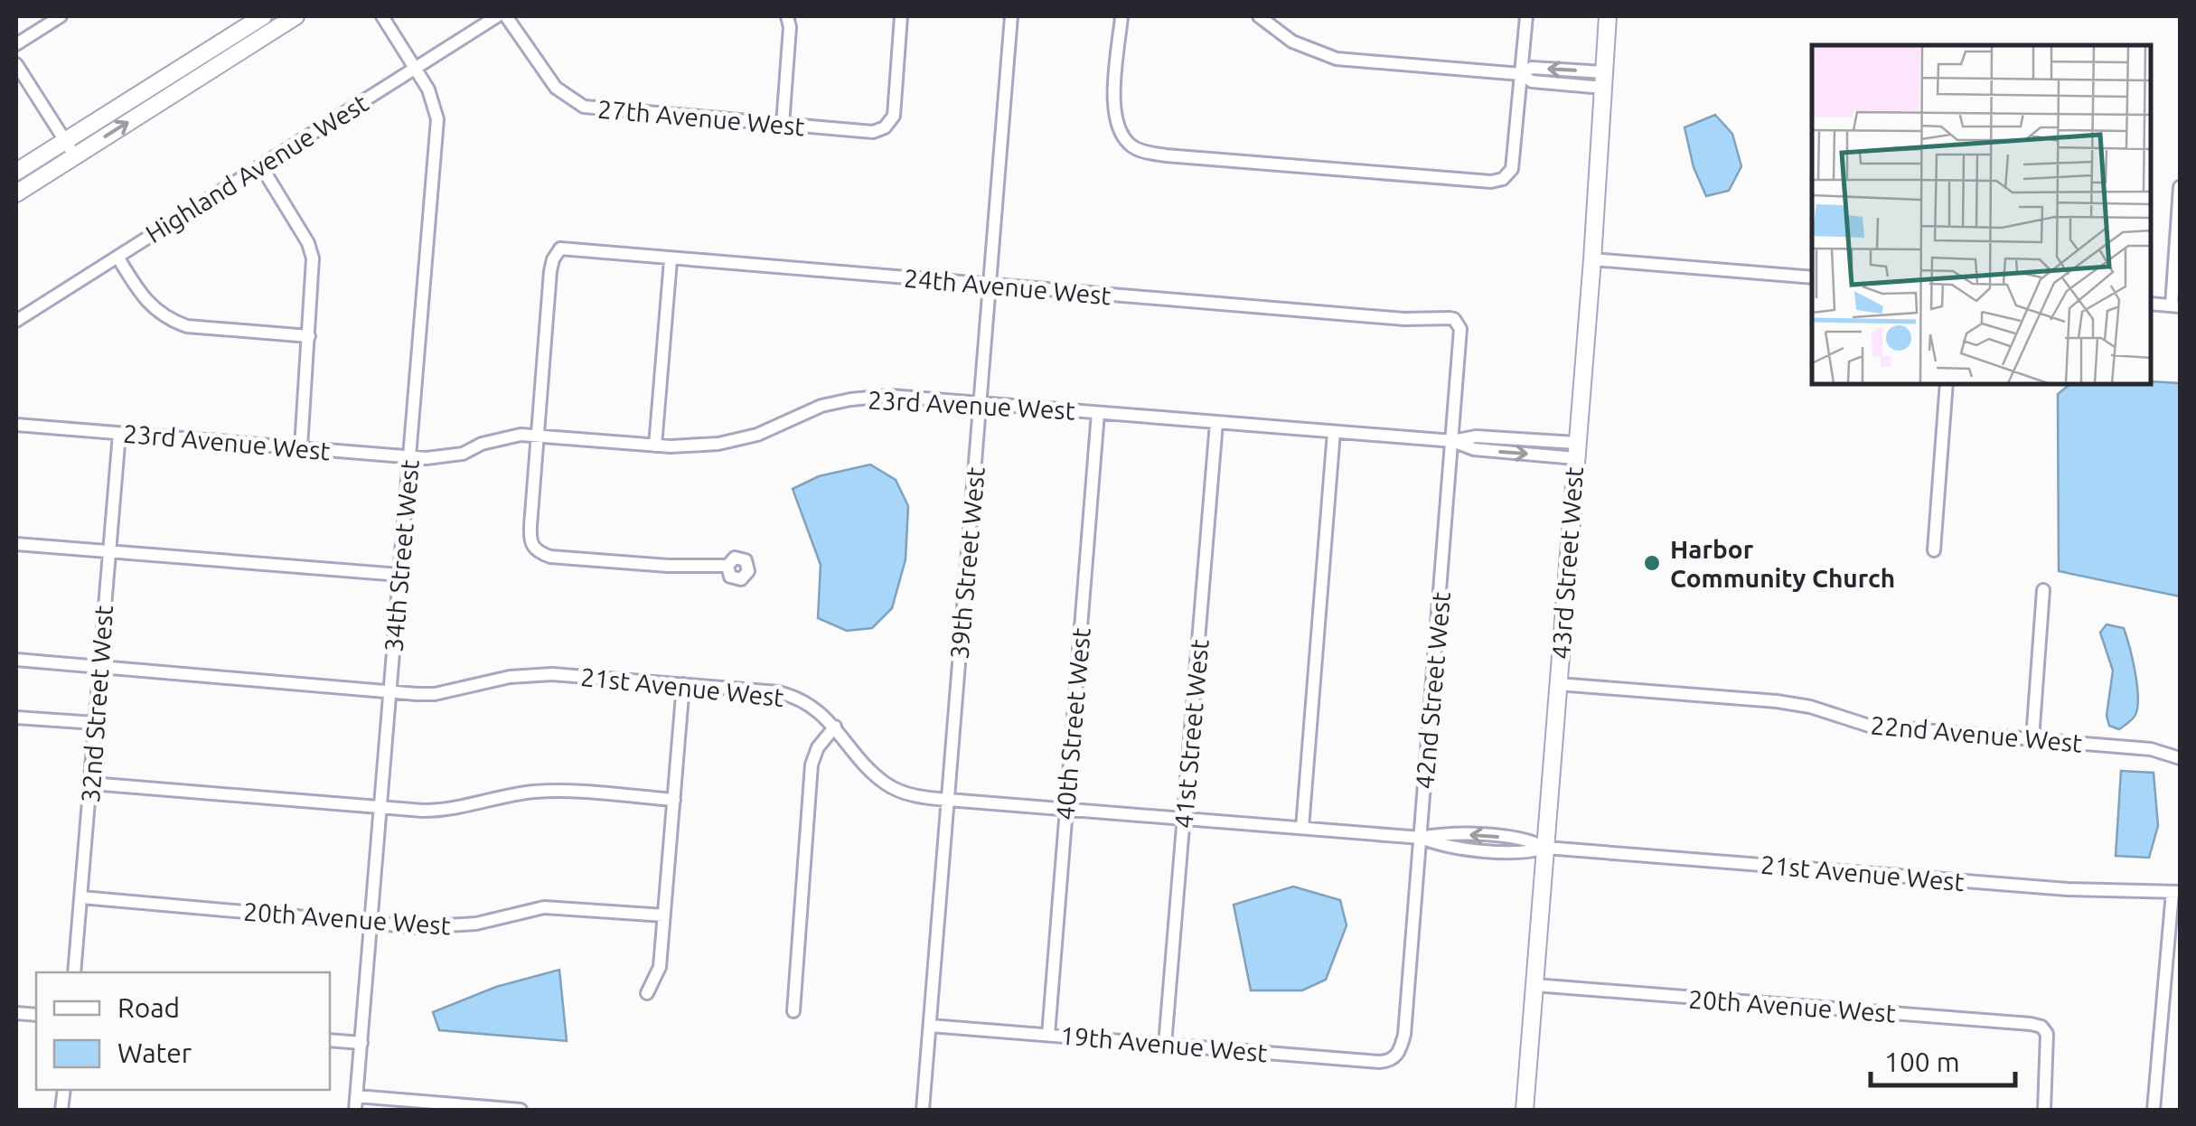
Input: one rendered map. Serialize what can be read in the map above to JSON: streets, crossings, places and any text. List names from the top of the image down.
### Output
{
  "streets": {
    "street": [
      "27th Avenue West",
      "Highland Avenue West",
      "24th Avenue West",
      "23rd Avenue West",
      "34th Street West",
      "39th Street West",
      "43rd Street West",
      "21st Avenue West",
      "42nd Street West",
      "32nd Street West",
      "40th Street West",
      "41st Street West",
      "22nd Avenue West",
      "20th Avenue West",
      "19th Avenue West"
    ]
  },
  "crossings": [
    ["Highland Avenue West", "34th Street West"],
    ["24th Avenue West", "23rd Avenue West"],
    ["24th Avenue West", "39th Street West"],
    ["24th Avenue West", "42nd Street West"],
    ["23rd Avenue West", "34th Street West"],
    ["23rd Avenue West", "39th Street West"],
    ["23rd Avenue West", "43rd Street West"],
    ["23rd Avenue West", "42nd Street West"],
    ["23rd Avenue West", "32nd Street West"],
    ["23rd Avenue West", "40th Street West"],
    ["23rd Avenue West", "41st Street West"],
    ["34th Street West", "21st Avenue West"],
    ["34th Street West", "20th Avenue West"],
    ["39th Street West", "21st Avenue West"],
    ["39th Street West", "19th Avenue West"],
    ["43rd Street West", "21st Avenue West"],
    ["43rd Street West", "22nd Avenue West"],
    ["43rd Street West", "20th Avenue West"],
    ["21st Avenue West", "42nd Street West"],
    ["21st Avenue West", "32nd Street West"],
    ["21st Avenue West", "40th Street West"],
    ["21st Avenue West", "41st Street West"],
    ["42nd Street West", "19th Avenue West"],
    ["32nd Street West", "20th Avenue West"],
    ["40th Street West", "19th Avenue West"],
    ["41st Street West", "19th Avenue West"]
  ],
  "places": ["Harbor Community Church"],
  "legend": ["Road", "Water"],
  "scale_bar": "100 m"
}
